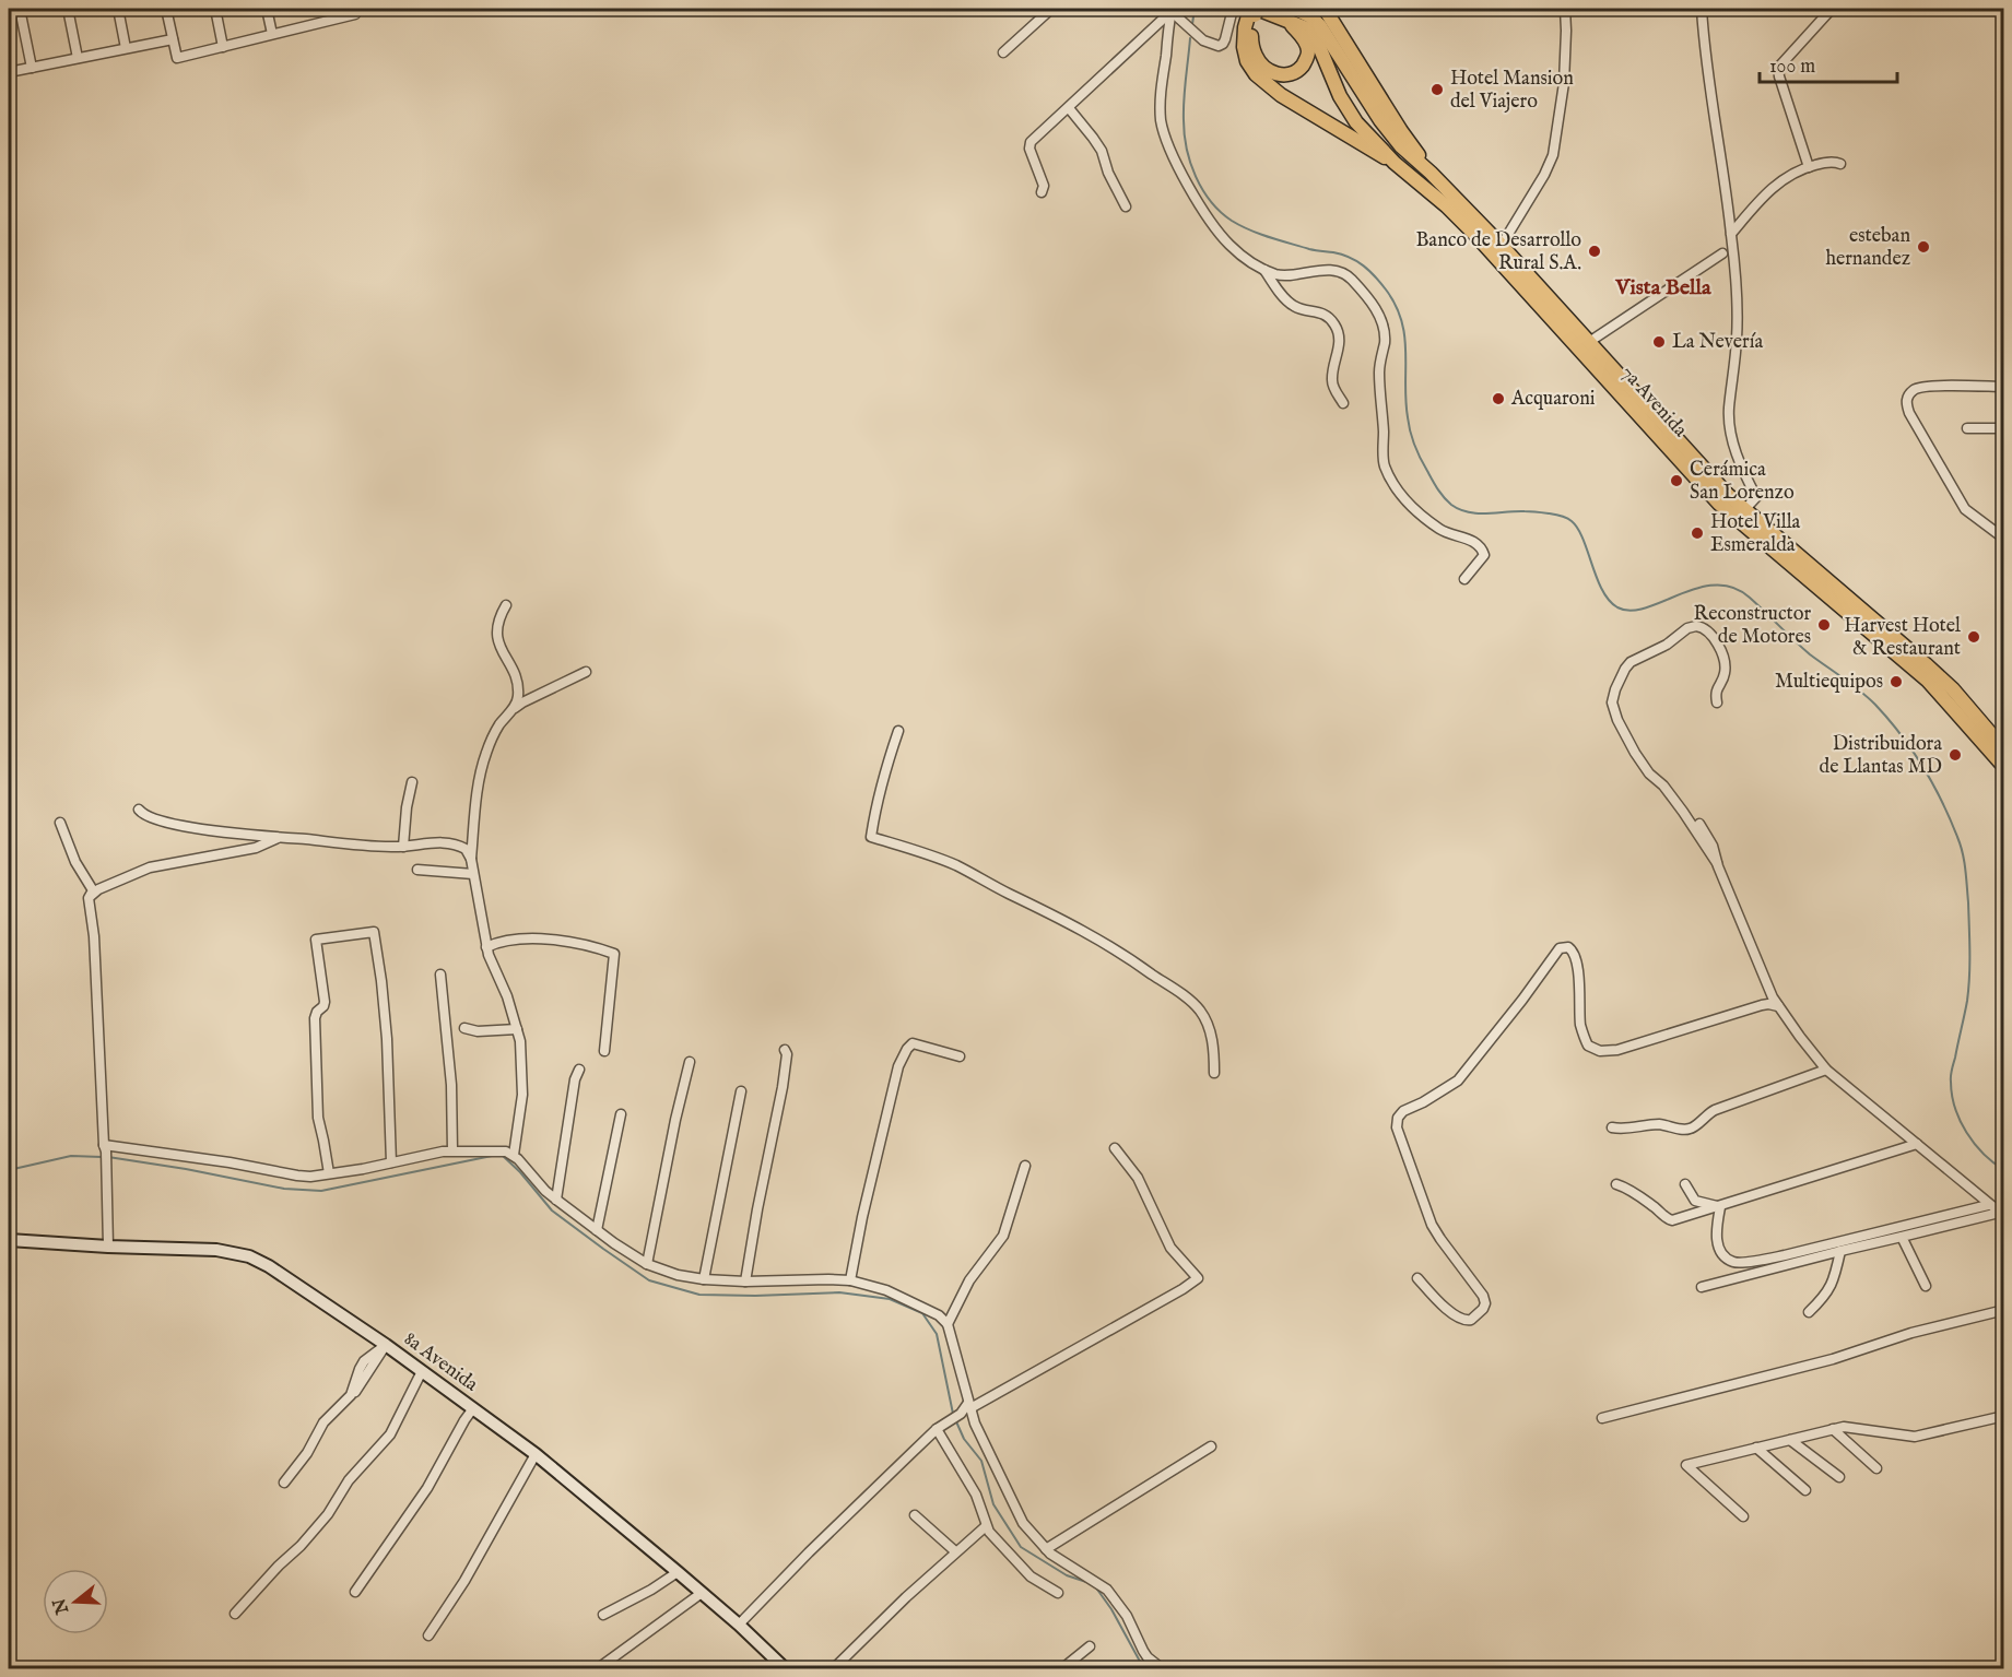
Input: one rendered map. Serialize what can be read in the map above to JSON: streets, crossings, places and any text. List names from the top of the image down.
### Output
{
  "streets": {
    "main road": ["7a Avenida"],
    "street": ["8a Avenida"]
  },
  "districts": ["Vista Bella"],
  "places": [
    "Hotel Mansion del Viajero",
    "esteban hernandez",
    "Banco de Desarrollo Rural S.A.",
    "La Nevería",
    "Acquaroni",
    "Cerámica San Lorenzo",
    "Hotel Villa Esmeralda",
    "Reconstructor de Motores",
    "Harvest Hotel & Restaurant",
    "Multiequipos",
    "Distribuidora de Llantas MD"
  ],
  "scale_bar": "100 m",
  "north": "left"
}
